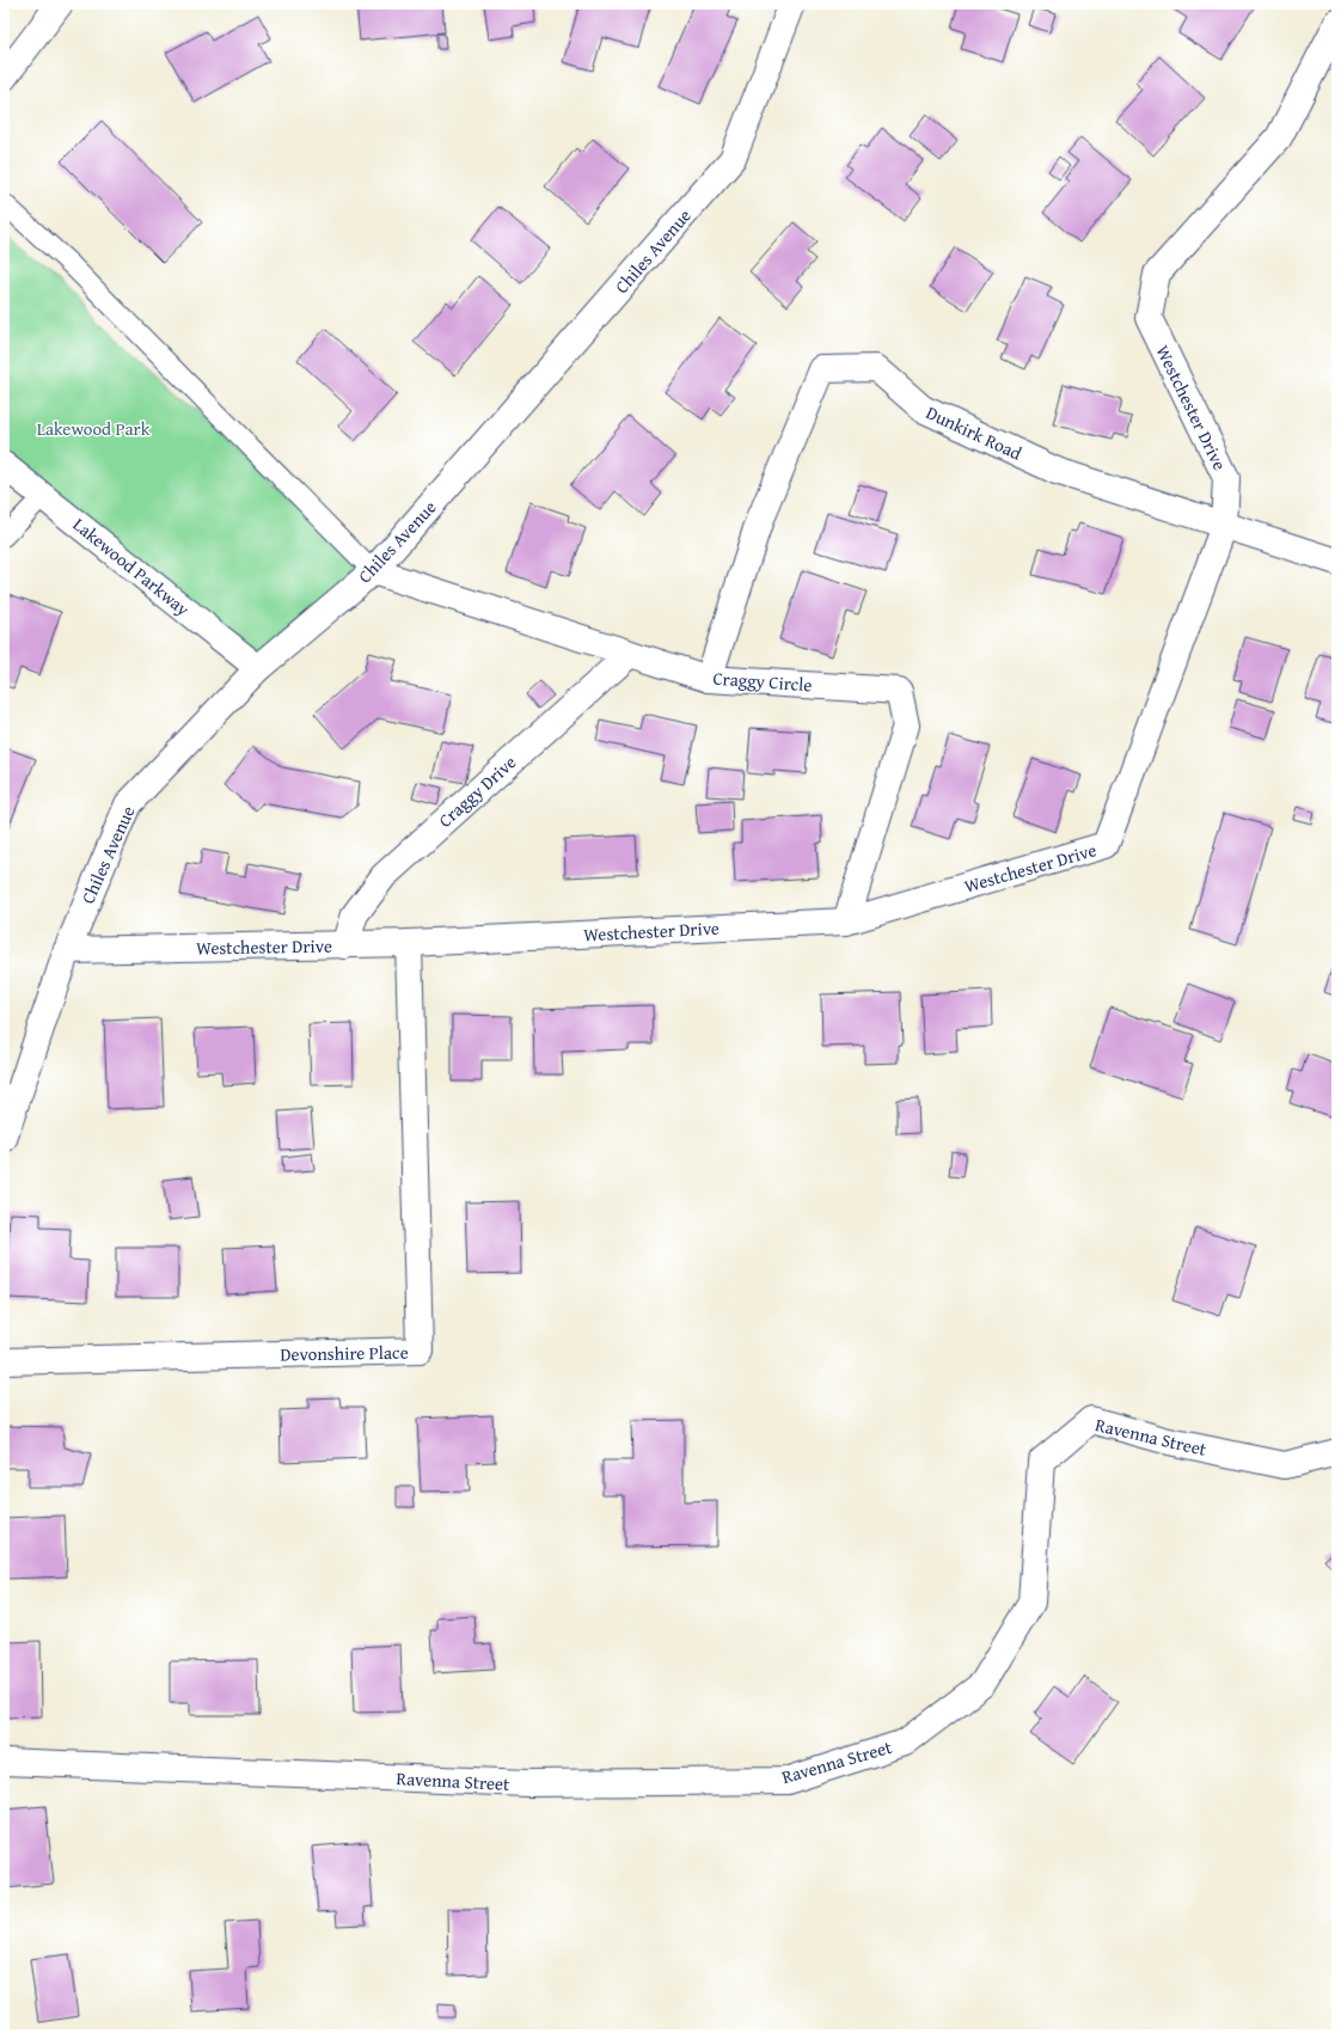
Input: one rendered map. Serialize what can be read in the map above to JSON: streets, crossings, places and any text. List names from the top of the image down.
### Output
{
  "streets": {
    "street": [
      "Chiles Avenue",
      "Westchester Drive",
      "Dunkirk Road",
      "Lakewood Parkway",
      "Craggy Circle",
      "Craggy Drive",
      "Devonshire Place",
      "Ravenna Street"
    ]
  },
  "crossings": [
    ["Chiles Avenue", "Westchester Drive"],
    ["Chiles Avenue", "Lakewood Parkway"],
    ["Chiles Avenue", "Craggy Circle"],
    ["Westchester Drive", "Dunkirk Road"],
    ["Westchester Drive", "Craggy Circle"],
    ["Westchester Drive", "Craggy Drive"],
    ["Westchester Drive", "Devonshire Place"],
    ["Dunkirk Road", "Craggy Circle"],
    ["Craggy Circle", "Craggy Drive"]
  ],
  "parks": ["Lakewood Park"]
}
